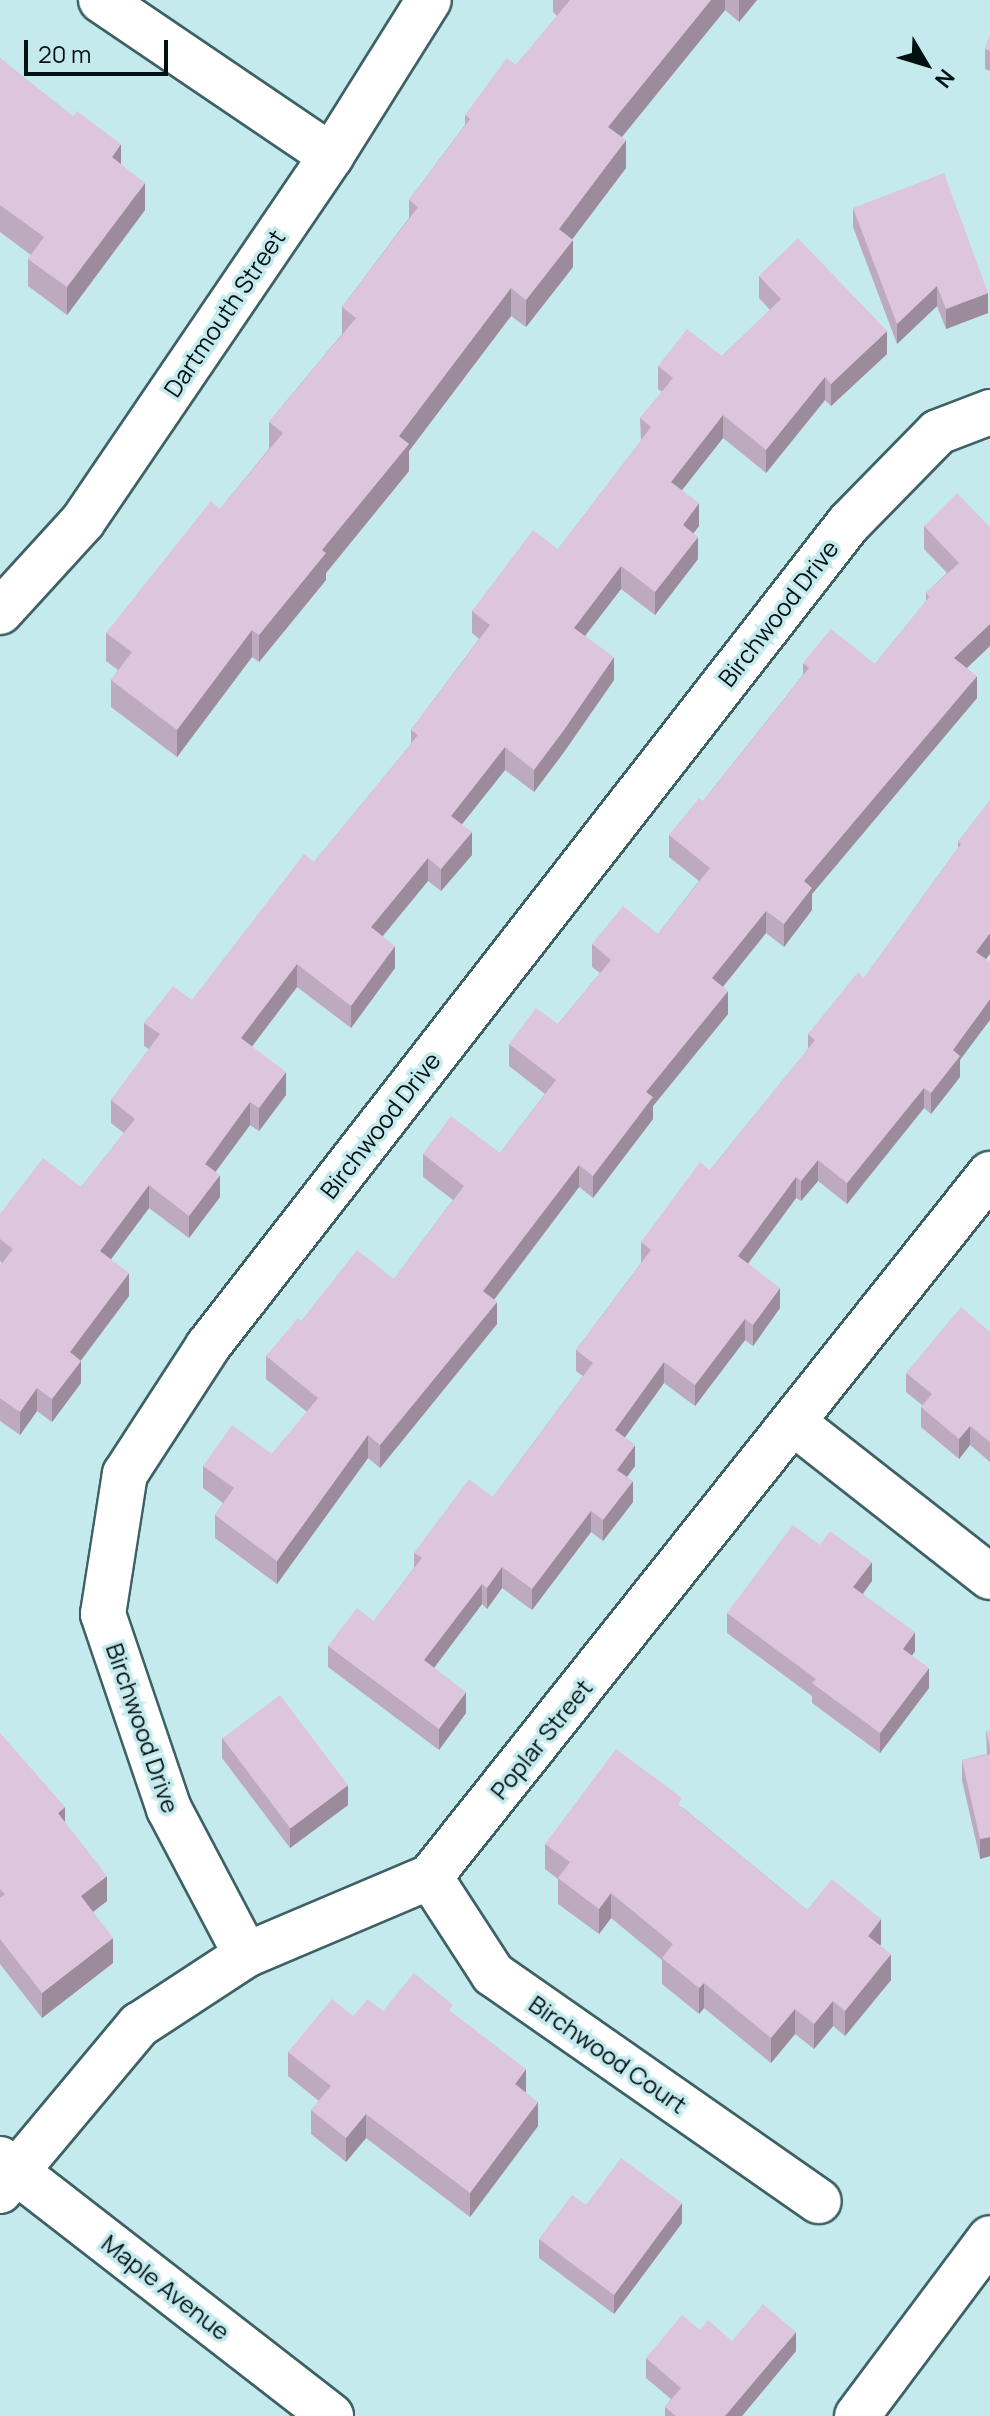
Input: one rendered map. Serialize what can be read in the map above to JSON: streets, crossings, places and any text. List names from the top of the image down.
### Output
{
  "streets": {
    "street": [
      "Dartmouth Street",
      "Birchwood Drive",
      "Poplar Street",
      "Birchwood Court",
      "Maple Avenue"
    ]
  },
  "crossings": [
    ["Birchwood Drive", "Poplar Street"],
    ["Poplar Street", "Birchwood Court"],
    ["Poplar Street", "Maple Avenue"]
  ],
  "scale_bar": "20 m",
  "north": "bottom right"
}
